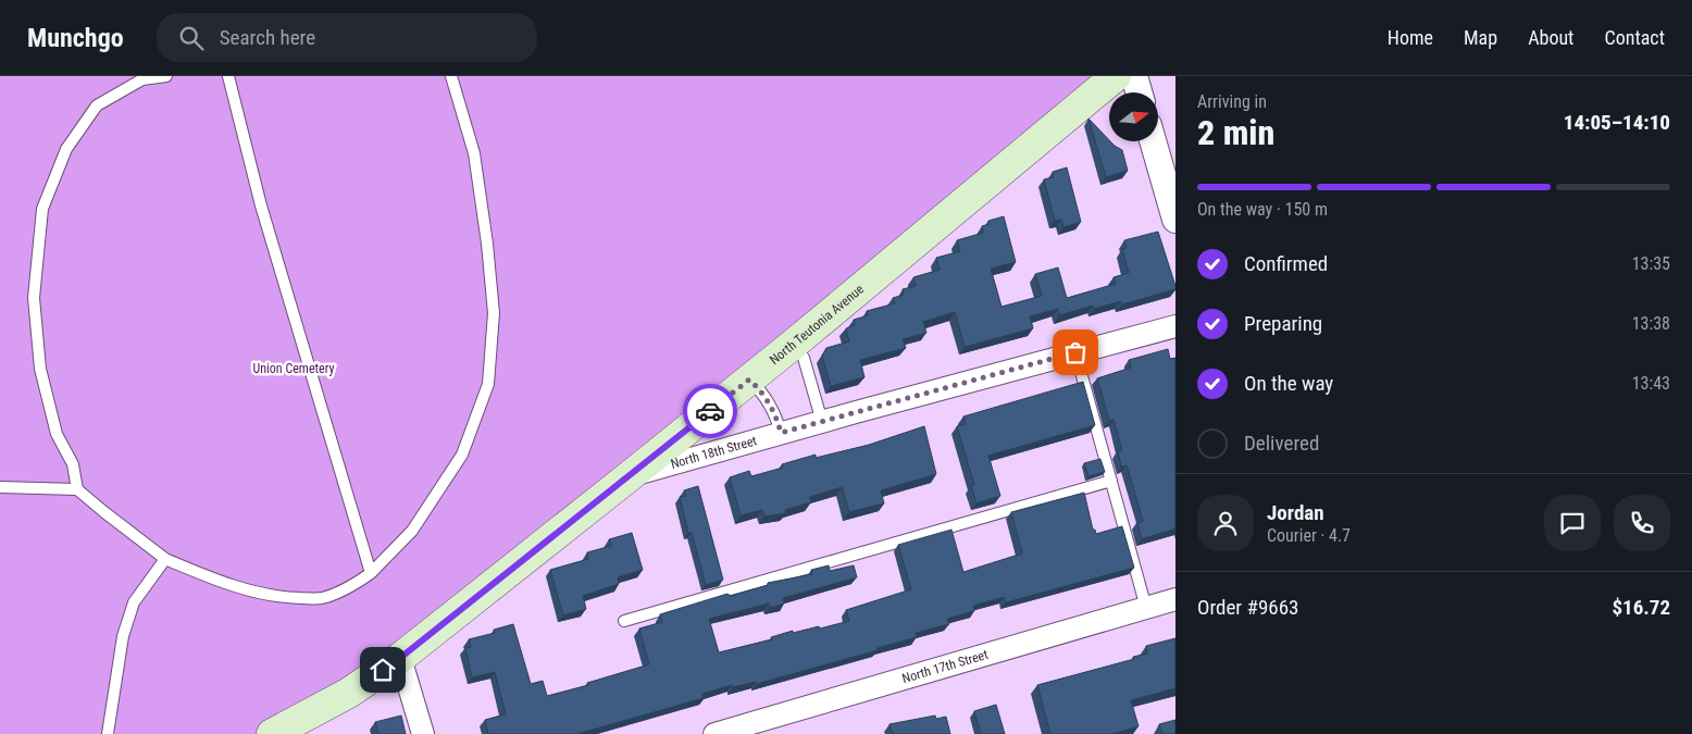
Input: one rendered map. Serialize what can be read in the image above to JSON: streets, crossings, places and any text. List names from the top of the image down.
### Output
{
  "streets": {
    "main road": ["North Teutonia Avenue"],
    "street": ["North 18th Street", "North 17th Street"]
  },
  "crossings": [
    ["North Teutonia Avenue", "North 18th Street"]
  ],
  "parks": ["Union Cemetery"],
  "north": "right",
  "page": {
    "header": "Munchgo",
    "search": "Search here",
    "nav": [
      "Home",
      "Map",
      "About",
      "Contact"
    ],
    "heading": ["2 min", "Arriving in", "14:05–14:10"],
    "panel": [
      "Jordan",
      "Courier · 4.7",
      "Order #9663",
      "$16.72"
    ],
    "bar": "On the way · 150 m",
    "list": [
      ["Confirmed", "13:35"],
      ["Preparing", "13:38"],
      ["On the way", "13:43"],
      "Delivered"
    ]
  }
}
